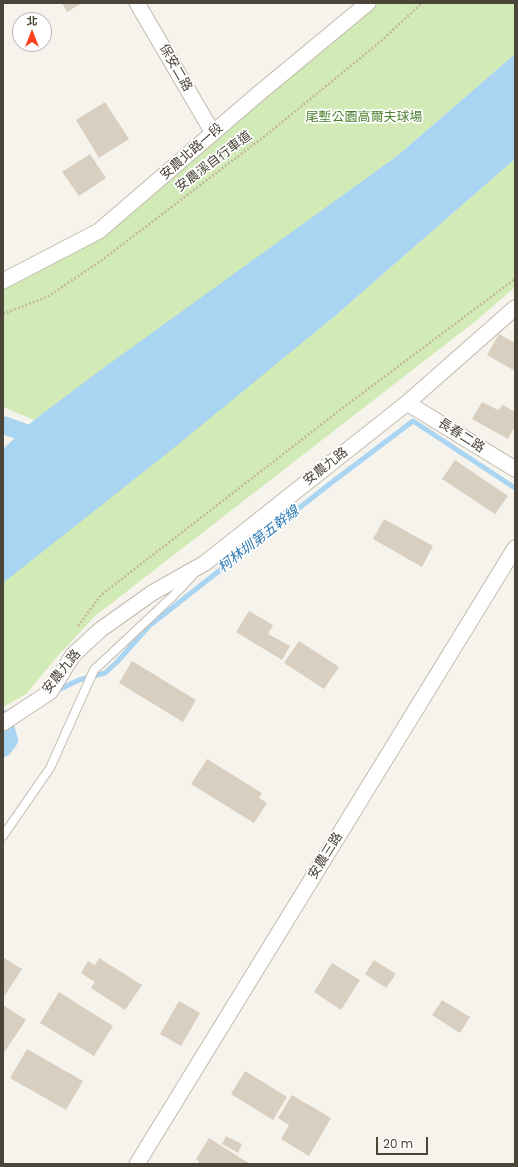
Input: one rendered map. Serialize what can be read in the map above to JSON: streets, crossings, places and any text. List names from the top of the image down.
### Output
{
  "streets": {
    "street": [
      "保安二路",
      "安農北路一段",
      "長春二路",
      "安農九路",
      "安農三路"
    ],
    "path": ["安農溪自行車道"]
  },
  "crossings": [
    ["保安二路", "安農北路一段"],
    ["長春二路", "安農九路"]
  ],
  "water": ["柯林圳第五幹線"],
  "parks": ["尾塹公園高爾夫球場"],
  "scale_bar": "20 m",
  "north": "top"
}
